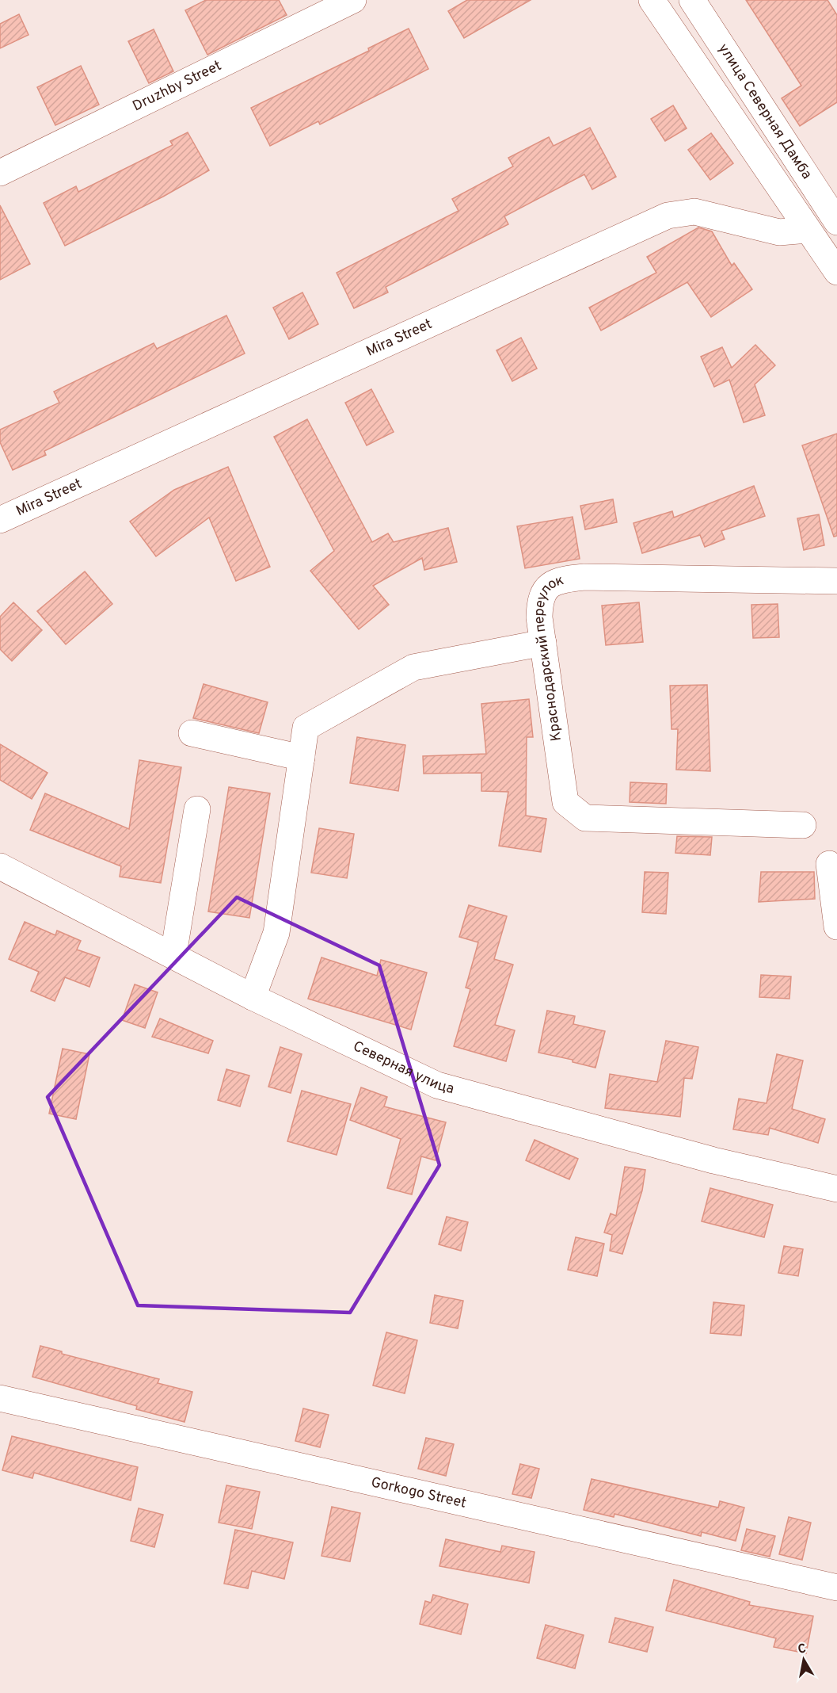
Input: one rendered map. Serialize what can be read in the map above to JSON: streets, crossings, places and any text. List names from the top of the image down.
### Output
{
  "streets": {
    "street": [
      "Druzhby Street",
      "улица Северная Дамба",
      "Mira Street",
      "Краснодарский переулок",
      "Северная улица",
      "Gorkogo Street"
    ]
  },
  "north": "top"
}
